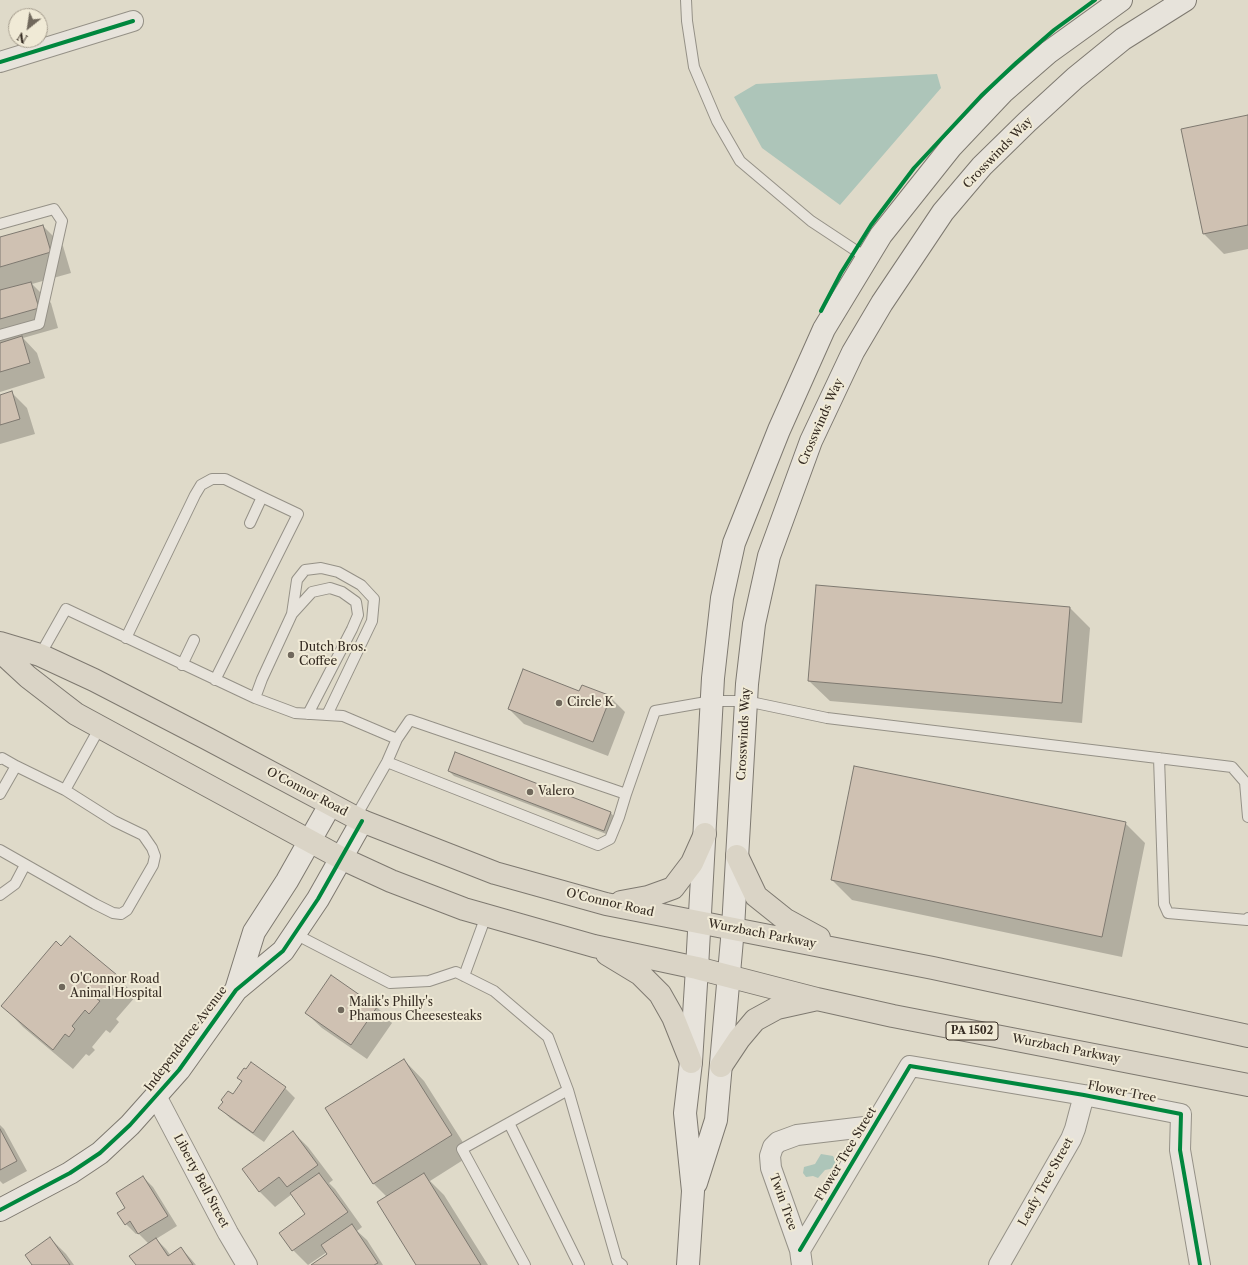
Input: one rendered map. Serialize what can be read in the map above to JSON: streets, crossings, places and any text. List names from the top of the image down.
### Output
{
  "streets": {
    "highway": ["O'Connor Road", "Wurzbach Parkway", "PA 1502"],
    "main road": ["Crosswinds Way", "Independence Avenue"],
    "street": [
      "Flower Tree",
      "Flower Tree Street",
      "Liberty Bell Street",
      "Leafy Tree Street",
      "Twin Tree"
    ]
  },
  "crossings": [
    ["Crosswinds Way", "Wurzbach Parkway"],
    ["O'Connor Road", "Wurzbach Parkway"],
    ["O'Connor Road", "Independence Avenue"],
    ["Independence Avenue", "Liberty Bell Street"],
    ["Flower Tree", "Flower Tree Street"],
    ["Flower Tree", "Leafy Tree Street"],
    ["Flower Tree Street", "Twin Tree"]
  ],
  "places": [
    "Dutch Bros. Coffee",
    "Circle K",
    "Valero",
    "O'Connor Road Animal Hospital",
    "Malik's Philly's Phamous Cheesesteaks"
  ],
  "north": "bottom left"
}
